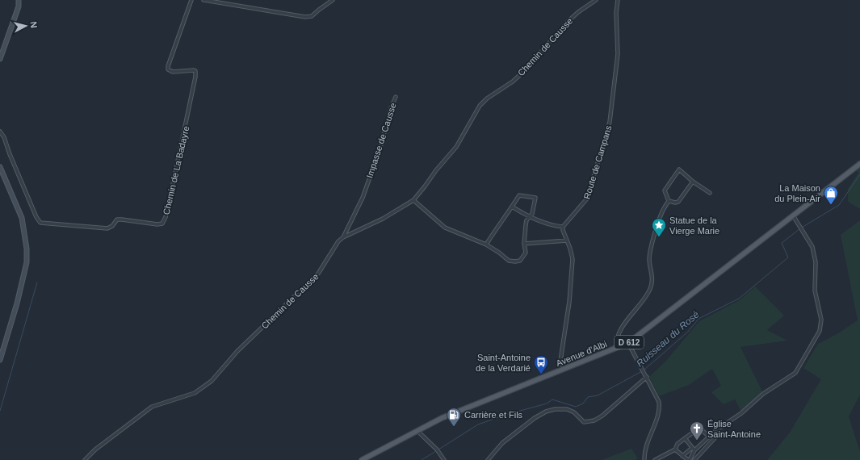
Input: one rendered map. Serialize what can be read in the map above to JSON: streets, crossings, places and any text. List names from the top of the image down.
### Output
{
  "streets": {
    "main road": ["D 612", "Avenue d'Albi"],
    "street": [
      "Chemin de Causse",
      "Impasse de Causse",
      "Route de Campans",
      "Chemin de La Badayre"
    ]
  },
  "crossings": [
    ["Chemin de Causse", "Impasse de Causse"]
  ],
  "water": ["Ruisseau du Rosé"],
  "places": {
    "shop": ["La Maison du Plein-Air"],
    "place": ["Statue de la Vierge Marie"],
    "bus stop": ["Saint-Antoine de la Verdarié"],
    "fuel station": ["Carrière et Fils"],
    "church": ["Église Saint-Antoine"]
  },
  "north": "right"
}
